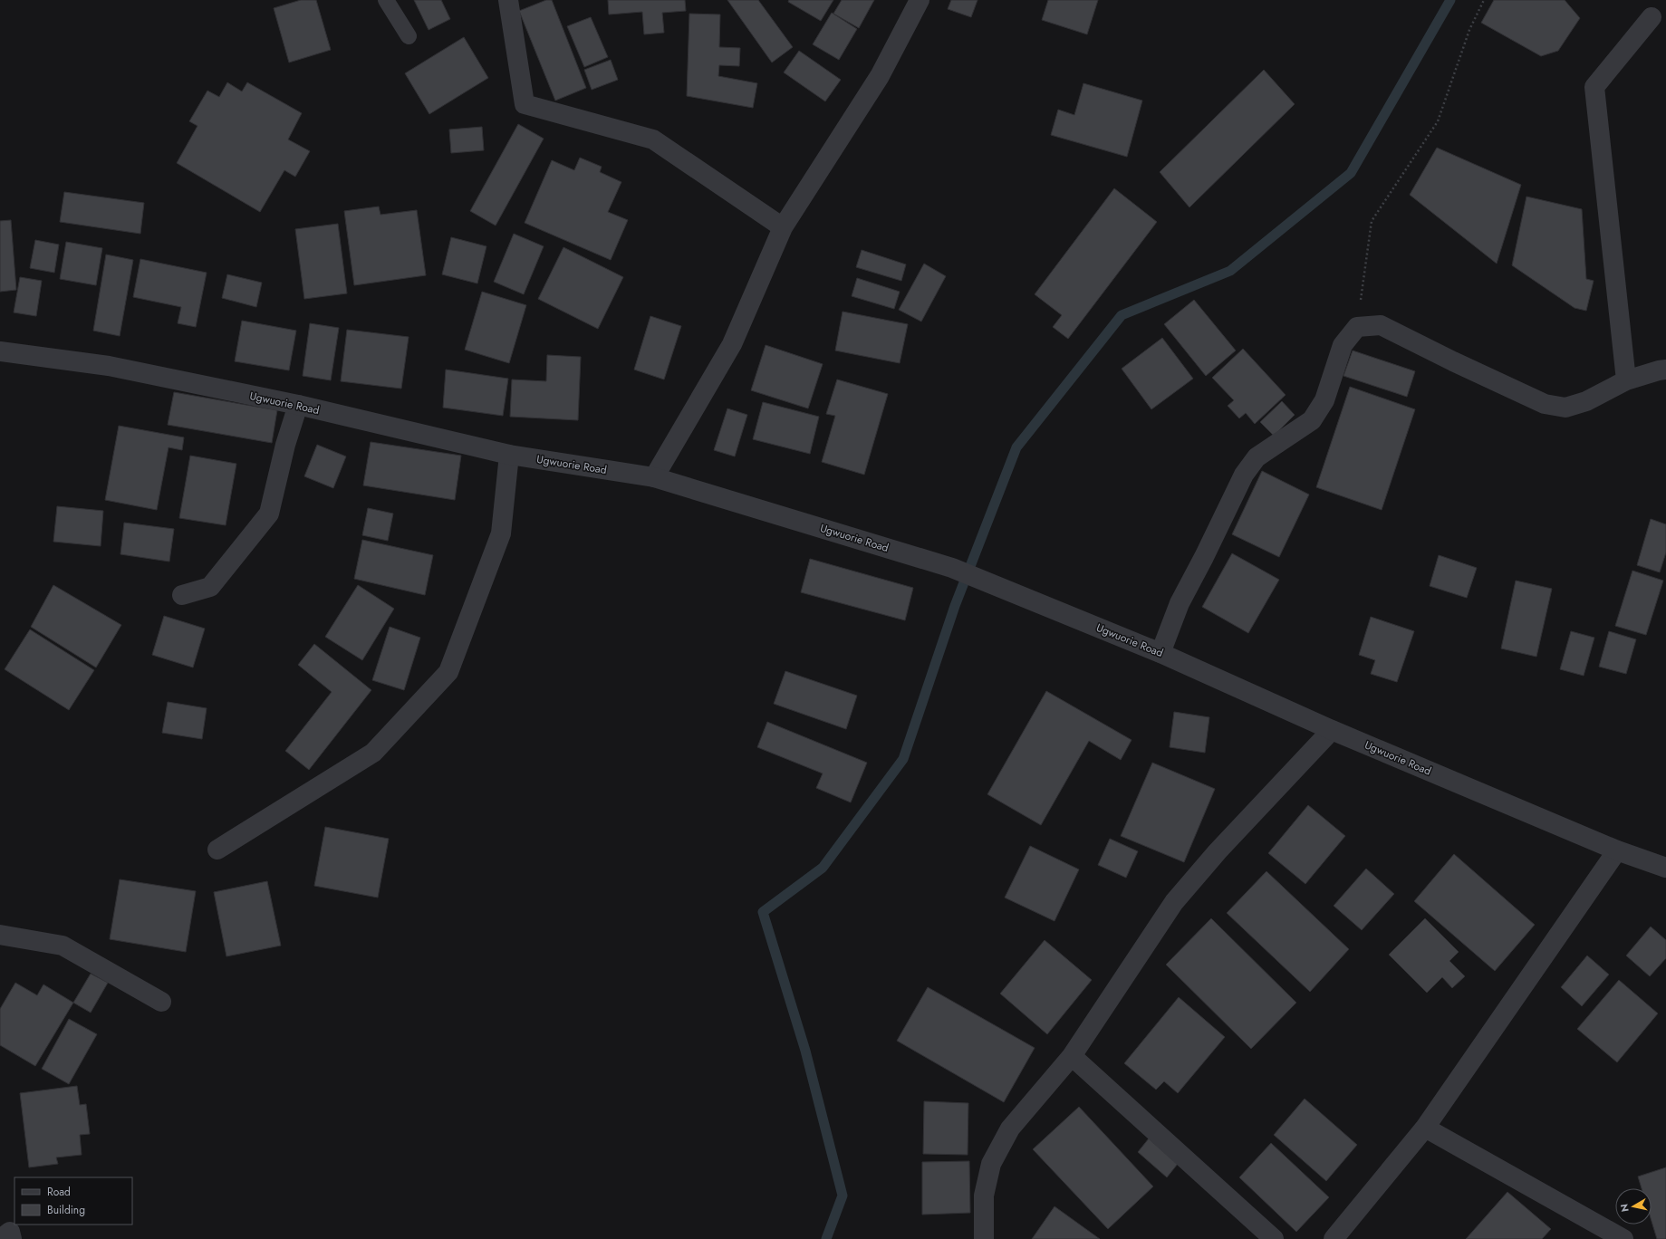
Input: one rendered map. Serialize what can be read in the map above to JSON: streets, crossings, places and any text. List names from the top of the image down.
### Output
{
  "streets": {
    "street": ["Ugwuorie Road"]
  },
  "legend": ["Road", "Building"],
  "north": "left"
}
